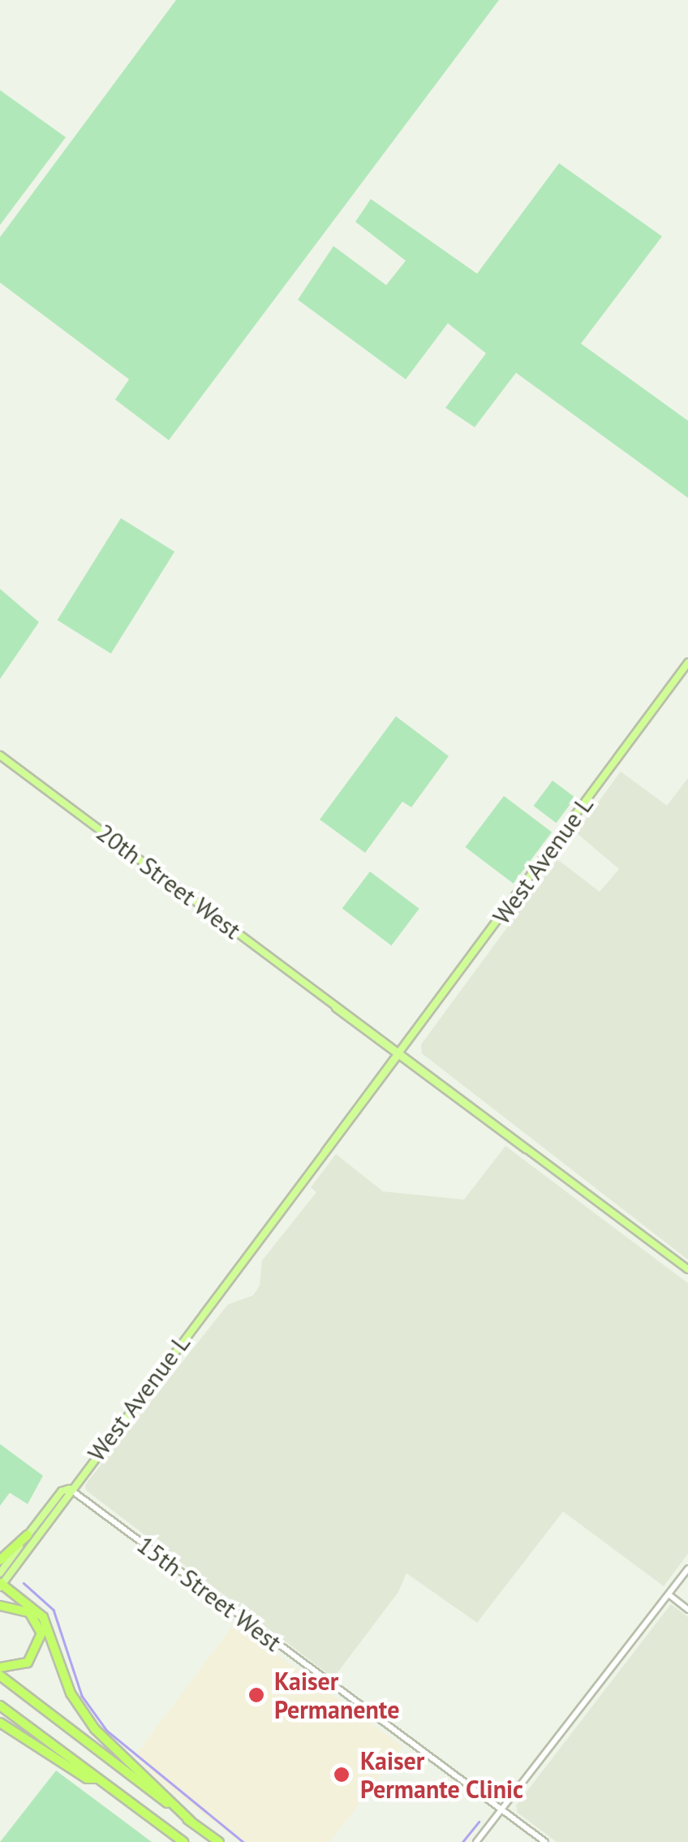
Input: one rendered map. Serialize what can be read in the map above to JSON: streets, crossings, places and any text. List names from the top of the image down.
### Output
{
  "streets": {
    "main road": ["West Avenue L", "20th Street West"],
    "street": ["15th Street West"]
  },
  "crossings": [
    ["West Avenue L", "20th Street West"],
    ["West Avenue L", "15th Street West"]
  ],
  "places": ["Kaiser Permanente", "Kaiser Permante Clinic"]
}
